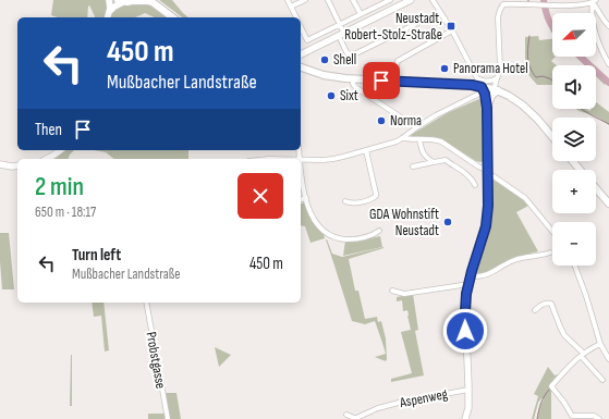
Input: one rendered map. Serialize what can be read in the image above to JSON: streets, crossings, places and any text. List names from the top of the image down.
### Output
{
  "streets": {
    "street": ["Probstgasse", "Aspenweg"]
  },
  "places": {
    "transit": ["Neustadt, Robert-Stolz-Straße"],
    "other": [
      "Shell",
      "Panorama Hotel",
      "Sixt",
      "Norma",
      "GDA Wohnstift Neustadt"
    ]
  },
  "north": "bottom left",
  "page": {
    "map_buttons": ["+", "−"],
    "turn": ["450 m", "Mußbacher Landstraße"],
    "then": "Then",
    "heading": ["2 min", "650 m · 18:17"],
    "list": [
      {
        "name": "Turn left",
        "note": "Mußbacher Landstraße",
        "value": "450 m"
      }
    ]
  }
}
